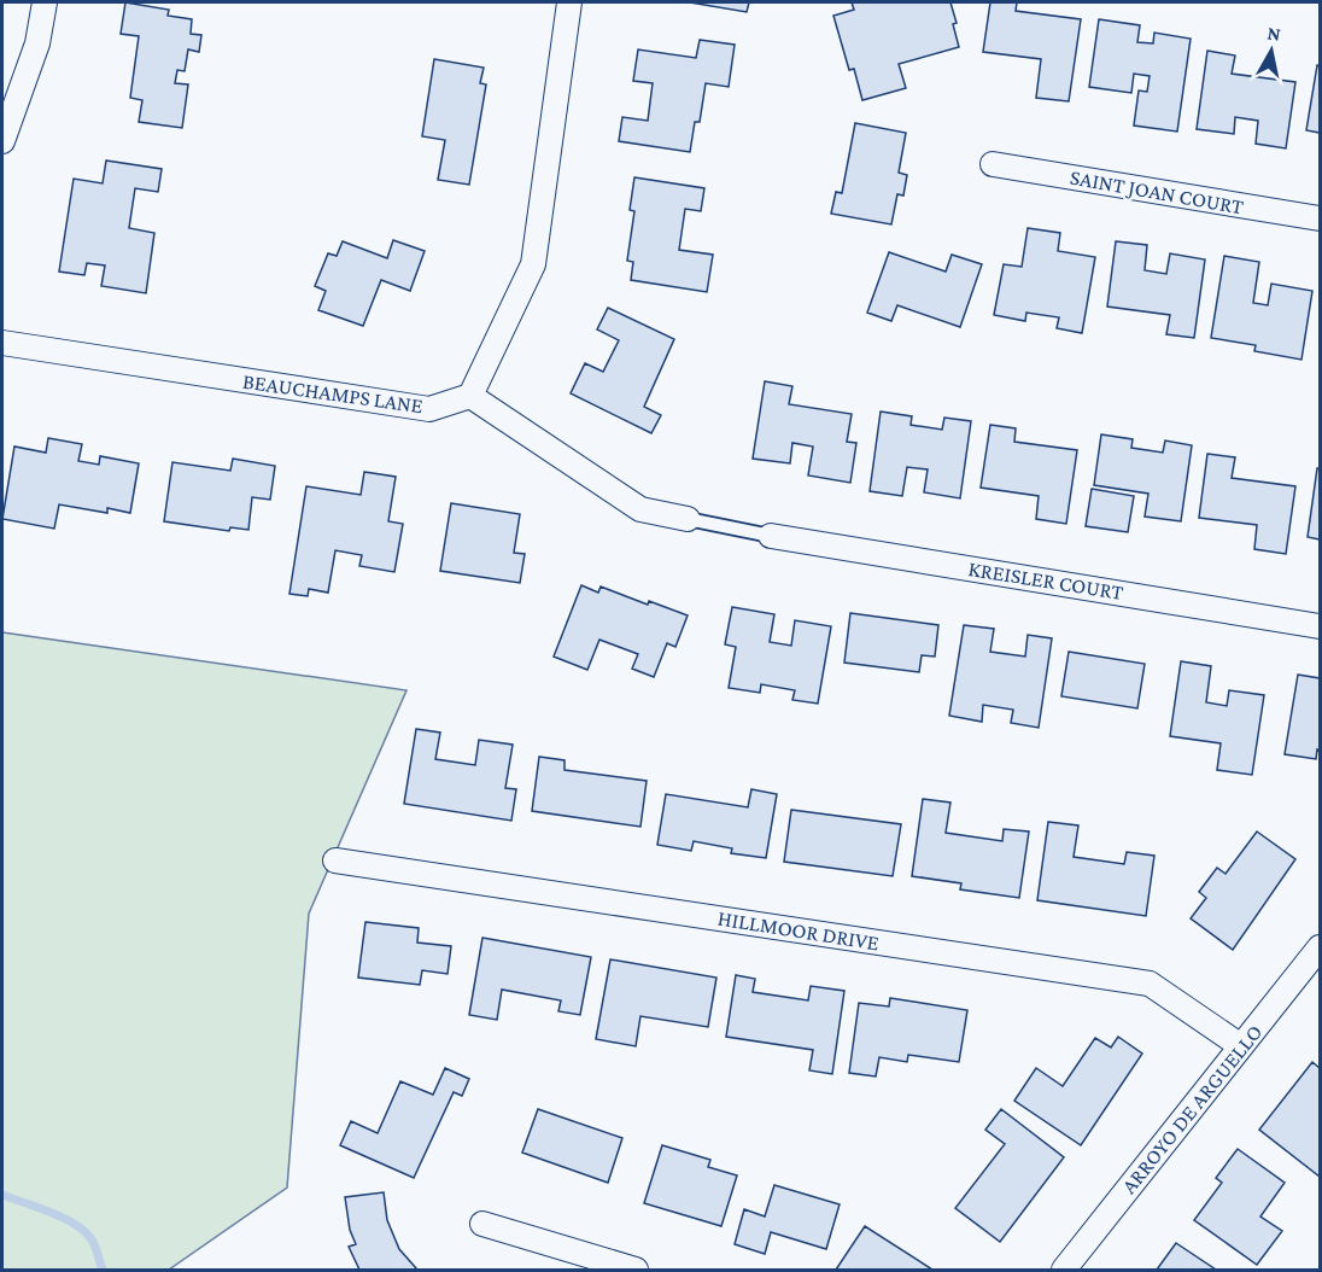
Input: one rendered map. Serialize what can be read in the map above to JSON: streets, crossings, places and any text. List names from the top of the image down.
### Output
{
  "streets": {
    "street": [
      "SAINT JOAN COURT",
      "BEAUCHAMPS LANE",
      "KREISLER COURT",
      "HILLMOOR DRIVE",
      "ARROYO DE ARGUELLO"
    ]
  },
  "crossings": [
    ["HILLMOOR DRIVE", "ARROYO DE ARGUELLO"]
  ],
  "north": "top"
}
